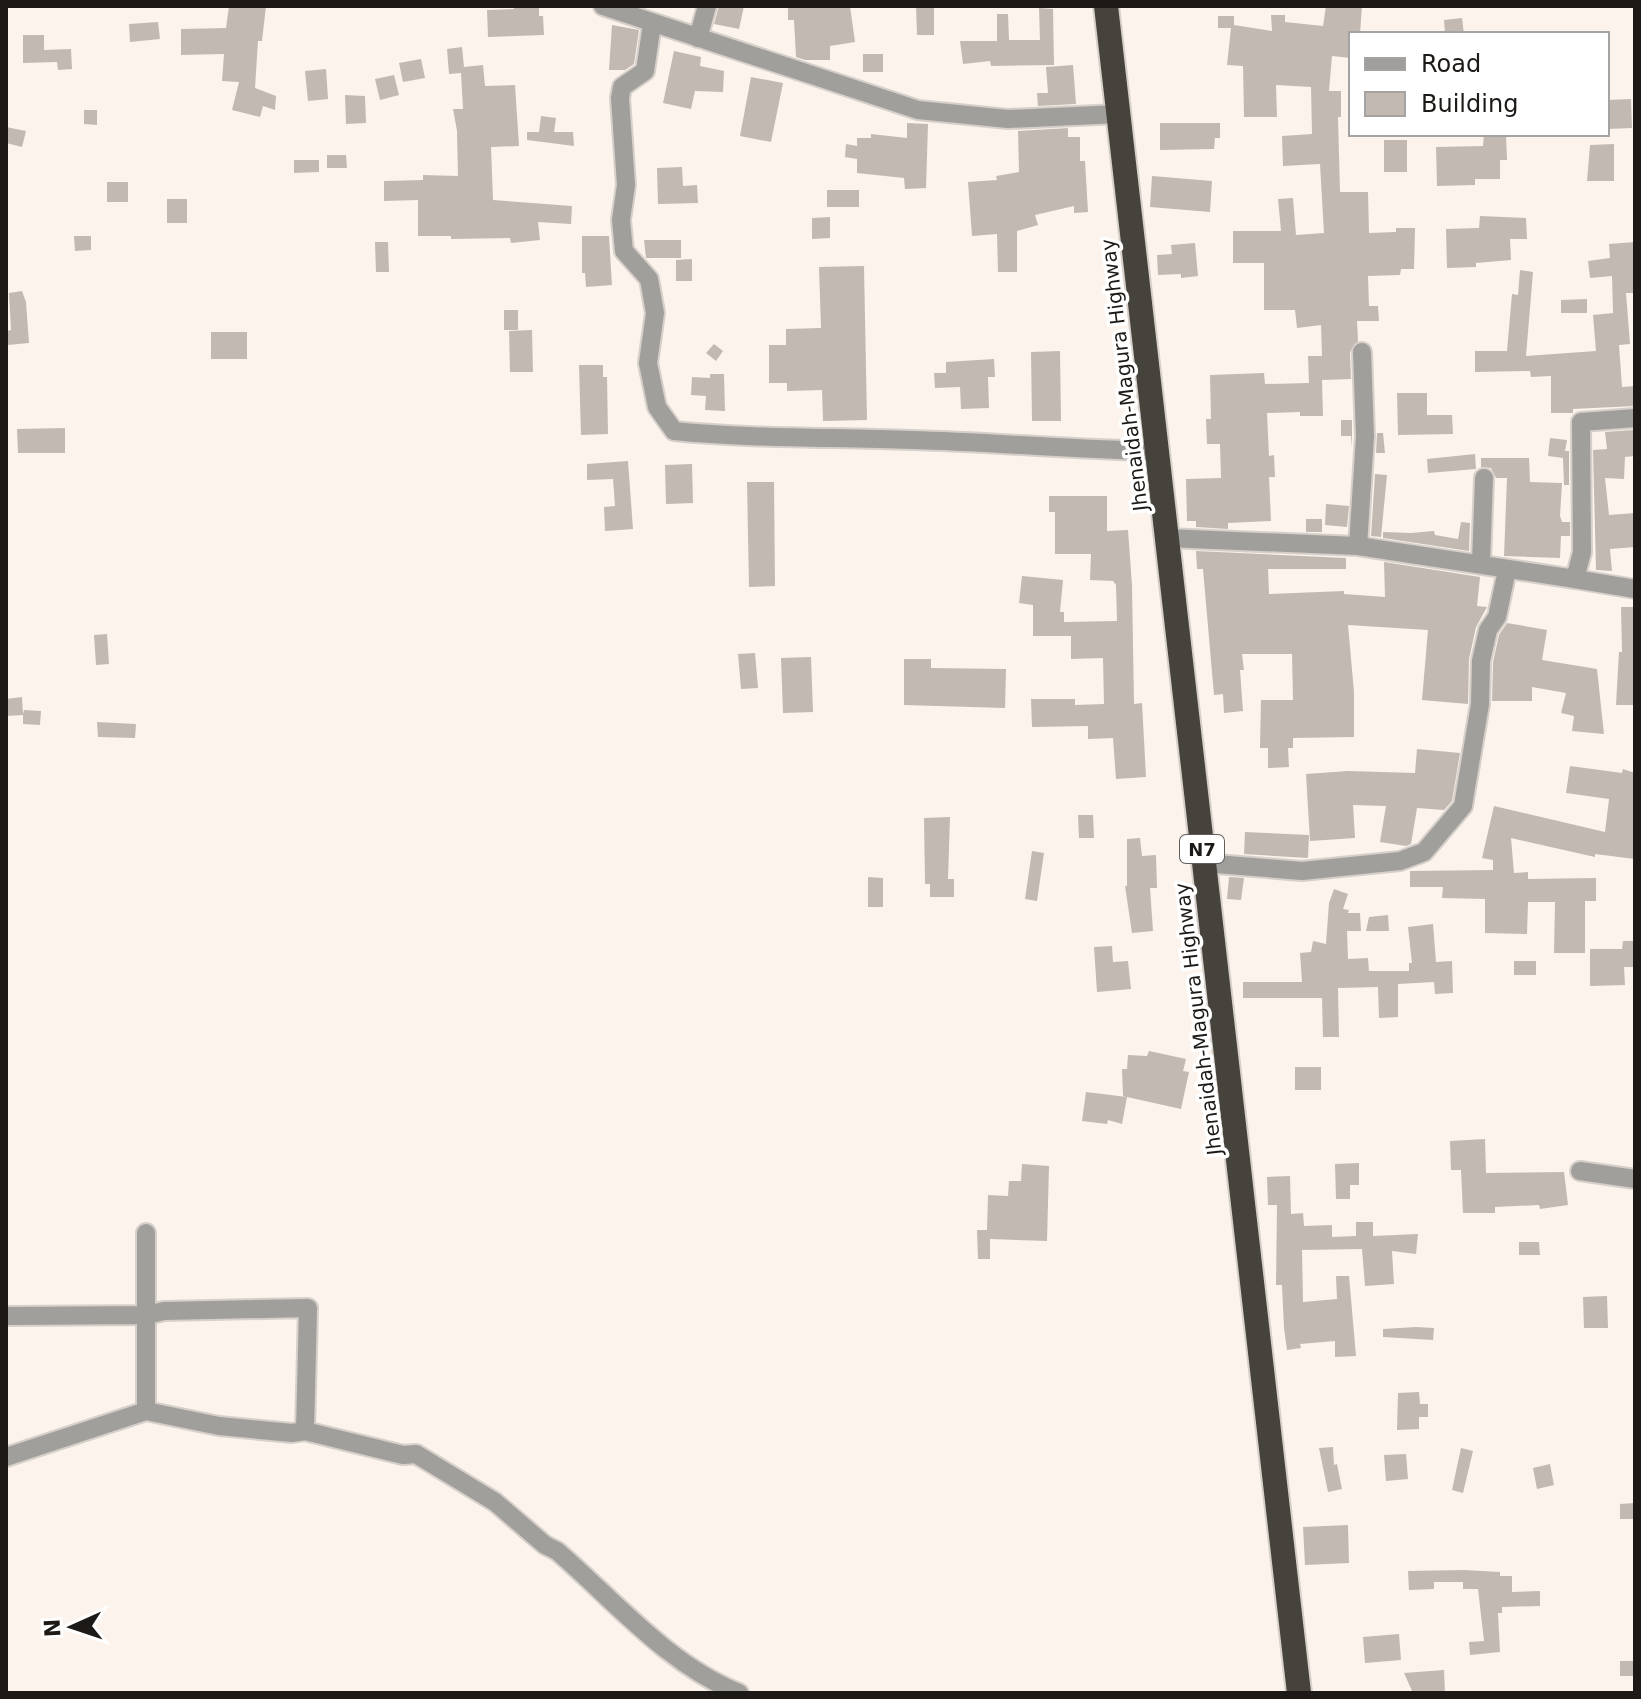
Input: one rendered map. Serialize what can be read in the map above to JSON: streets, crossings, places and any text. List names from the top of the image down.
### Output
{
  "streets": {
    "highway": ["Jhenaidah-Magura Highway", "N7"]
  },
  "legend": ["Road", "Building"],
  "north": "left"
}
